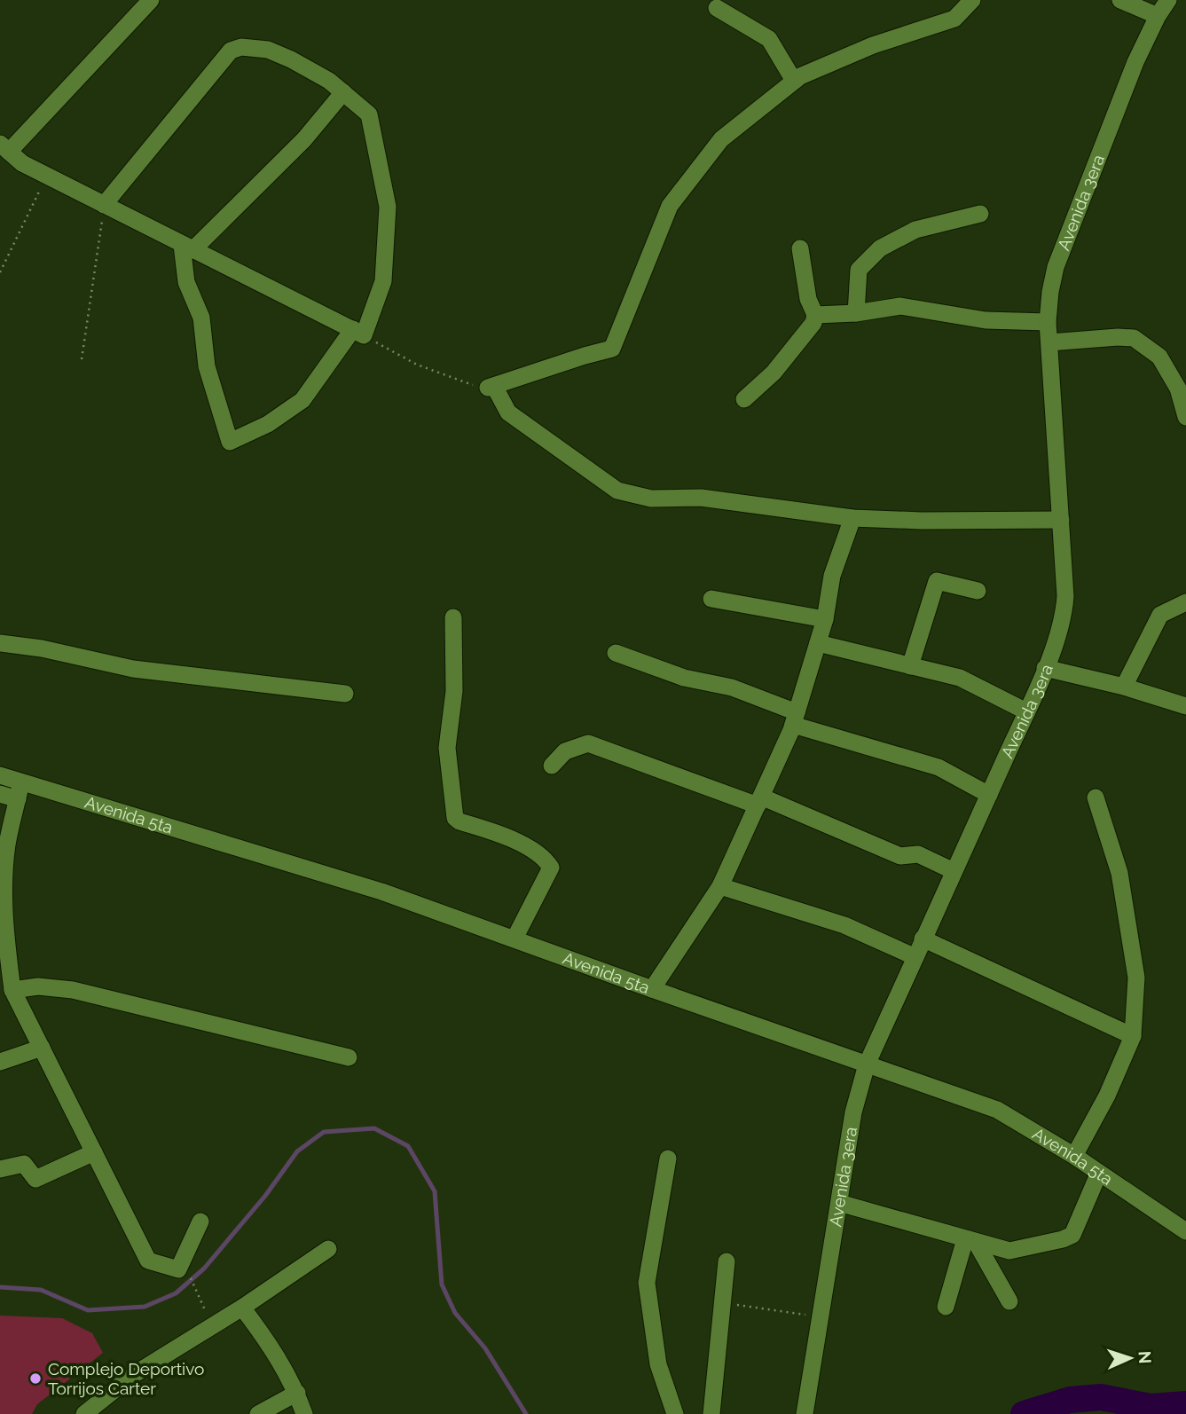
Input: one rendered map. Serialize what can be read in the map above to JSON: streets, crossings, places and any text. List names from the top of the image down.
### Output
{
  "streets": {
    "street": ["Avenida 3era", "Avenida 5ta"]
  },
  "crossings": [
    ["Avenida 3era", "Avenida 5ta"]
  ],
  "places": ["Complejo Deportivo Torrijos Carter"],
  "north": "right"
}
